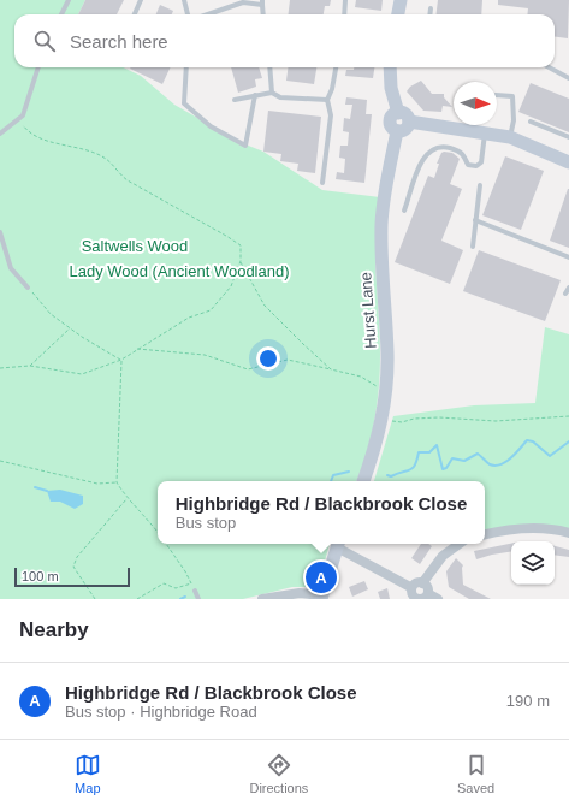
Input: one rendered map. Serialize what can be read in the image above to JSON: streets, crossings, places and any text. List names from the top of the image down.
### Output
{
  "streets": {
    "street": ["Hurst Lane"]
  },
  "parks": ["Saltwells Wood", "Lady Wood (Ancient Woodland)"],
  "scale_bar": "100 m",
  "north": "right",
  "page": {
    "search": "Search here",
    "popup": ["Highbridge Rd / Blackbrook Close", "Bus stop"],
    "pins": "A",
    "scale": "100 m",
    "heading": "Nearby",
    "list": [
      {
        "mark": "A",
        "name": "Highbridge Rd / Blackbrook Close",
        "note": "Bus stop · Highbridge Road",
        "value": "190 m"
      }
    ],
    "nav": ["Map", "Directions", "Saved"]
  }
}
